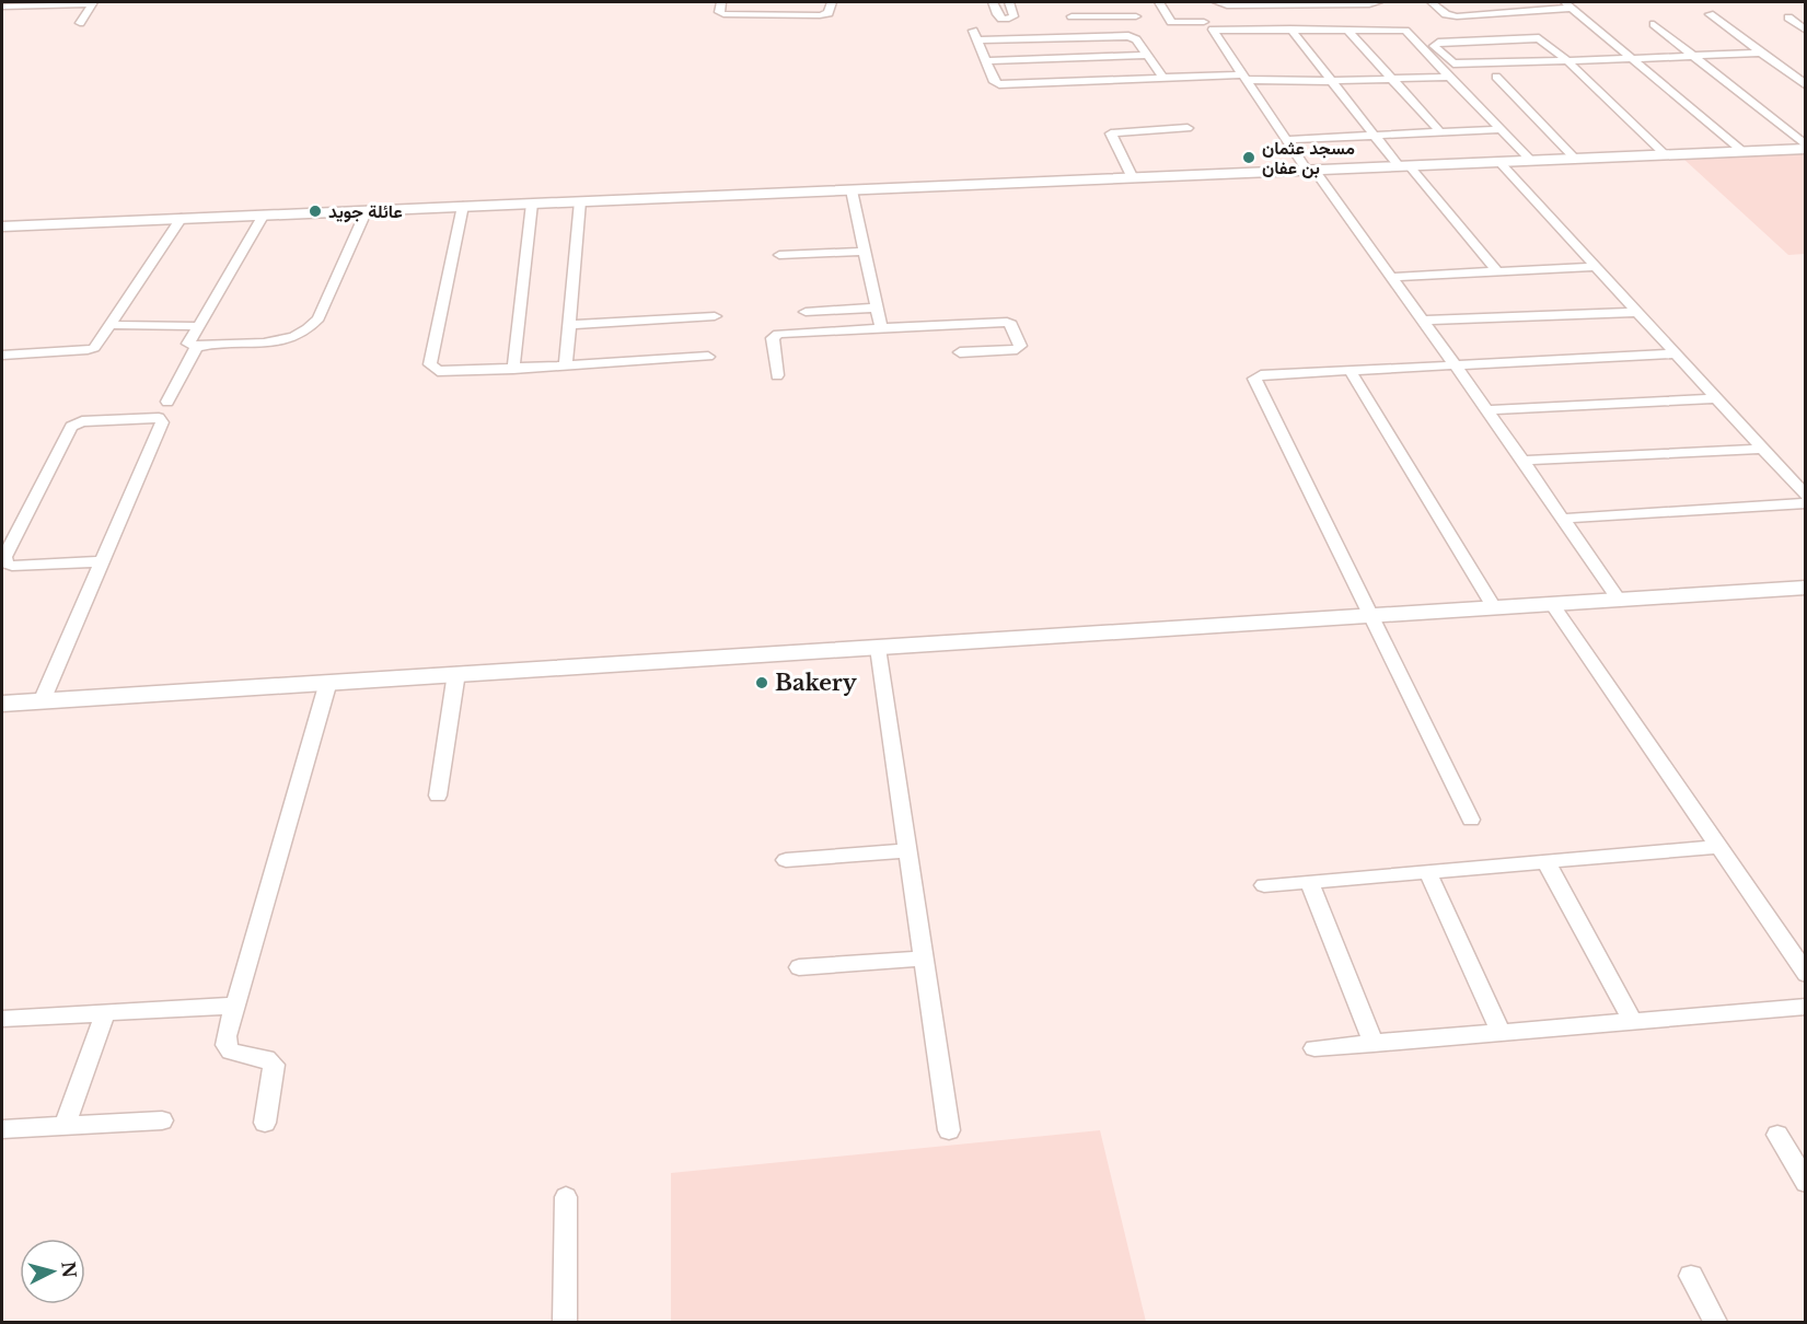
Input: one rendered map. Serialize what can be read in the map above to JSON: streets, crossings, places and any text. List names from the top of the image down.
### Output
{
  "places": ["مسجد عثمان بن عفان", "عائلة جويد", "Bakery"],
  "north": "right"
}
